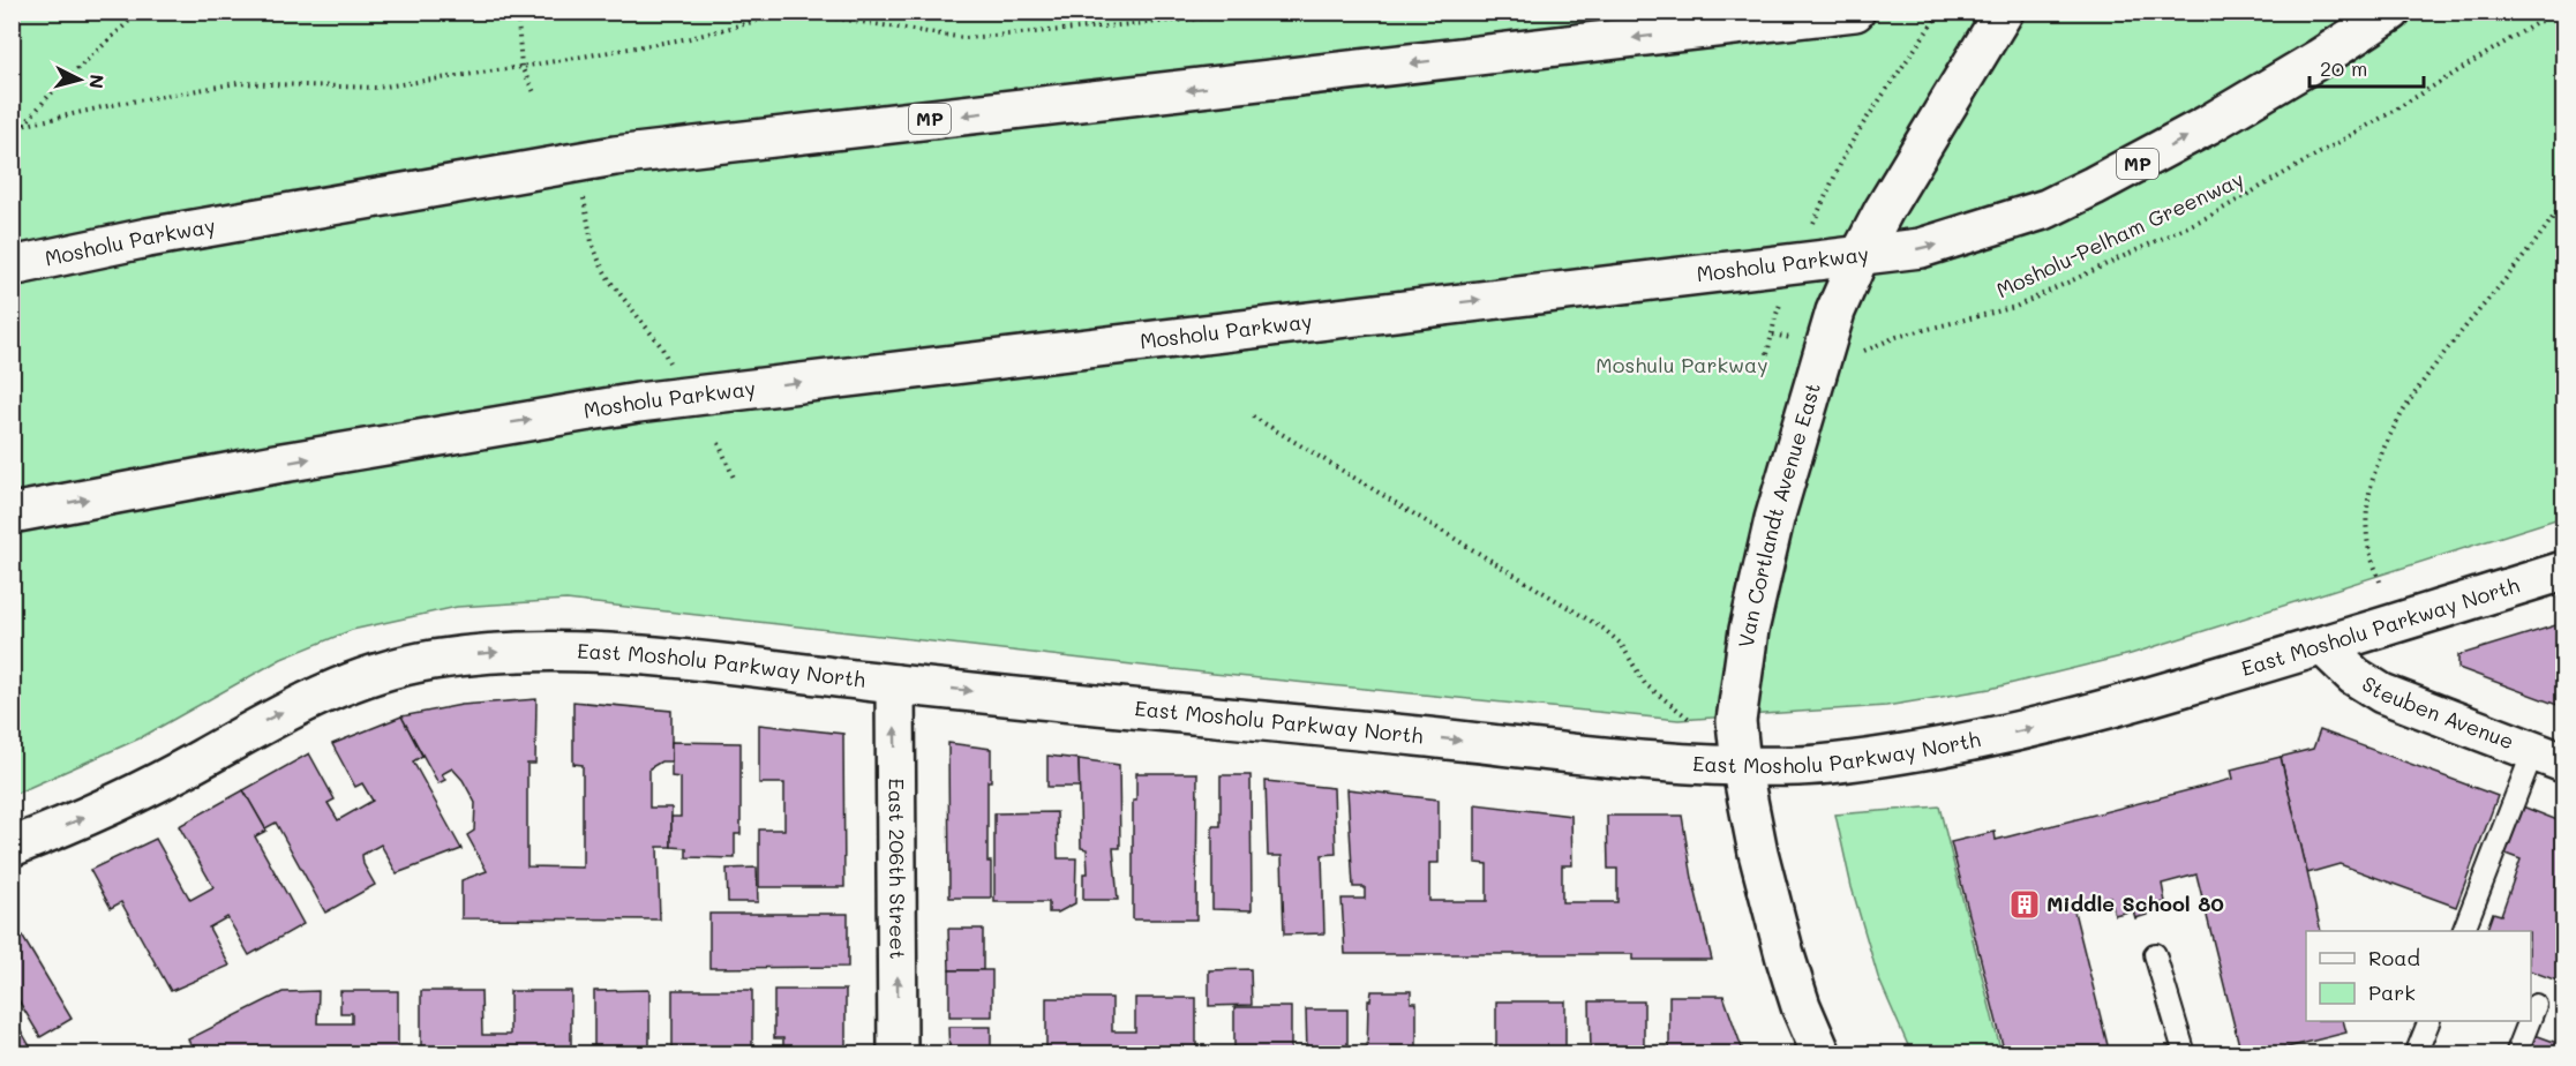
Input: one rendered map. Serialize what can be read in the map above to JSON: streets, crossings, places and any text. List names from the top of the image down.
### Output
{
  "streets": {
    "street": [
      "MP",
      "Mosholu Parkway",
      "Van Cortlandt Avenue East",
      "East Mosholu Parkway North",
      "Steuben Avenue",
      "East 206th Street"
    ],
    "path": ["Mosholu-Pelham Greenway"]
  },
  "crossings": [
    ["Mosholu Parkway", "Van Cortlandt Avenue East"],
    ["Van Cortlandt Avenue East", "East Mosholu Parkway North"],
    ["East Mosholu Parkway North", "Steuben Avenue"],
    ["East Mosholu Parkway North", "East 206th Street"]
  ],
  "one_way": ["East Mosholu Parkway North", "East 206th Street"],
  "parks": ["Moshulu Parkway"],
  "places": {
    "building": ["Middle School 80"]
  },
  "legend": ["Road", "Park"],
  "scale_bar": "20 m",
  "north": "right"
}
